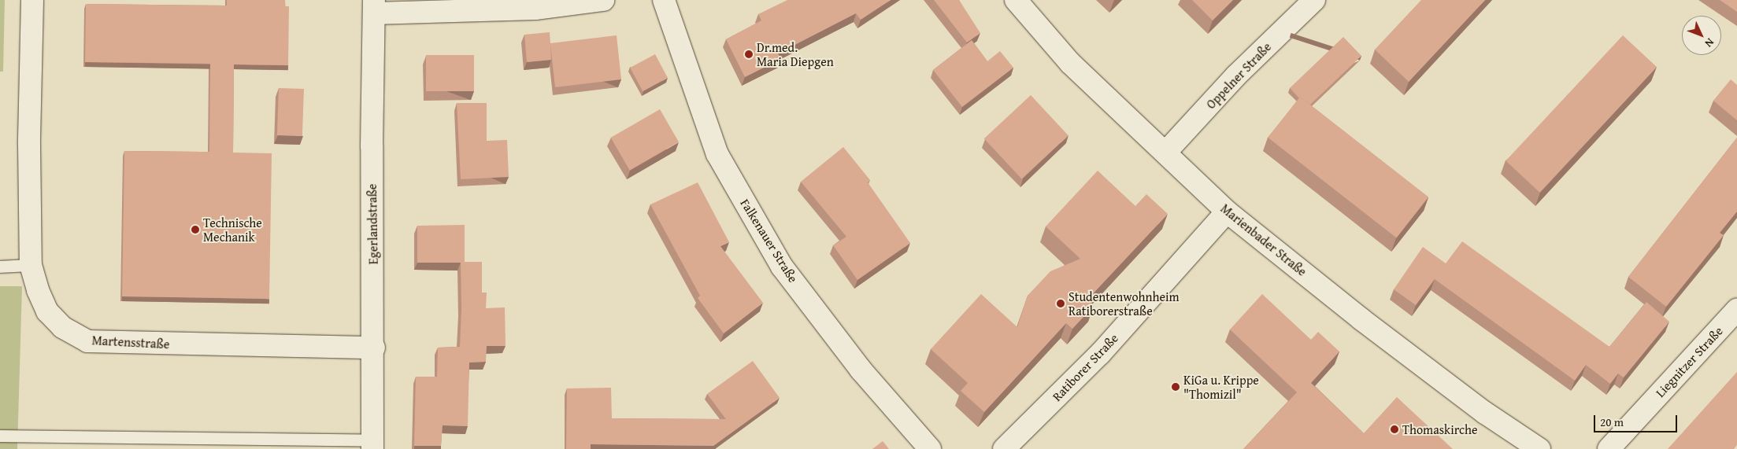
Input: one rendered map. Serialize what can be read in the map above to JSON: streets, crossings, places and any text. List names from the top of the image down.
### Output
{
  "streets": {
    "street": [
      "Oppelner Straße",
      "Egerlandstraße",
      "Marienbader Straße",
      "Falkenauer Straße",
      "Martensstraße",
      "Liegnitzer Straße",
      "Ratiborer Straße"
    ]
  },
  "crossings": [
    ["Oppelner Straße", "Marienbader Straße"],
    ["Egerlandstraße", "Martensstraße"],
    ["Marienbader Straße", "Ratiborer Straße"]
  ],
  "places": [
    "Dr.med. Maria Diepgen",
    "Technische Mechanik",
    "Studentenwohnheim Ratiborerstraße",
    "KiGa u. Krippe \"Thomizil\"",
    "Thomaskirche"
  ],
  "scale_bar": "20 m",
  "north": "bottom right"
}
